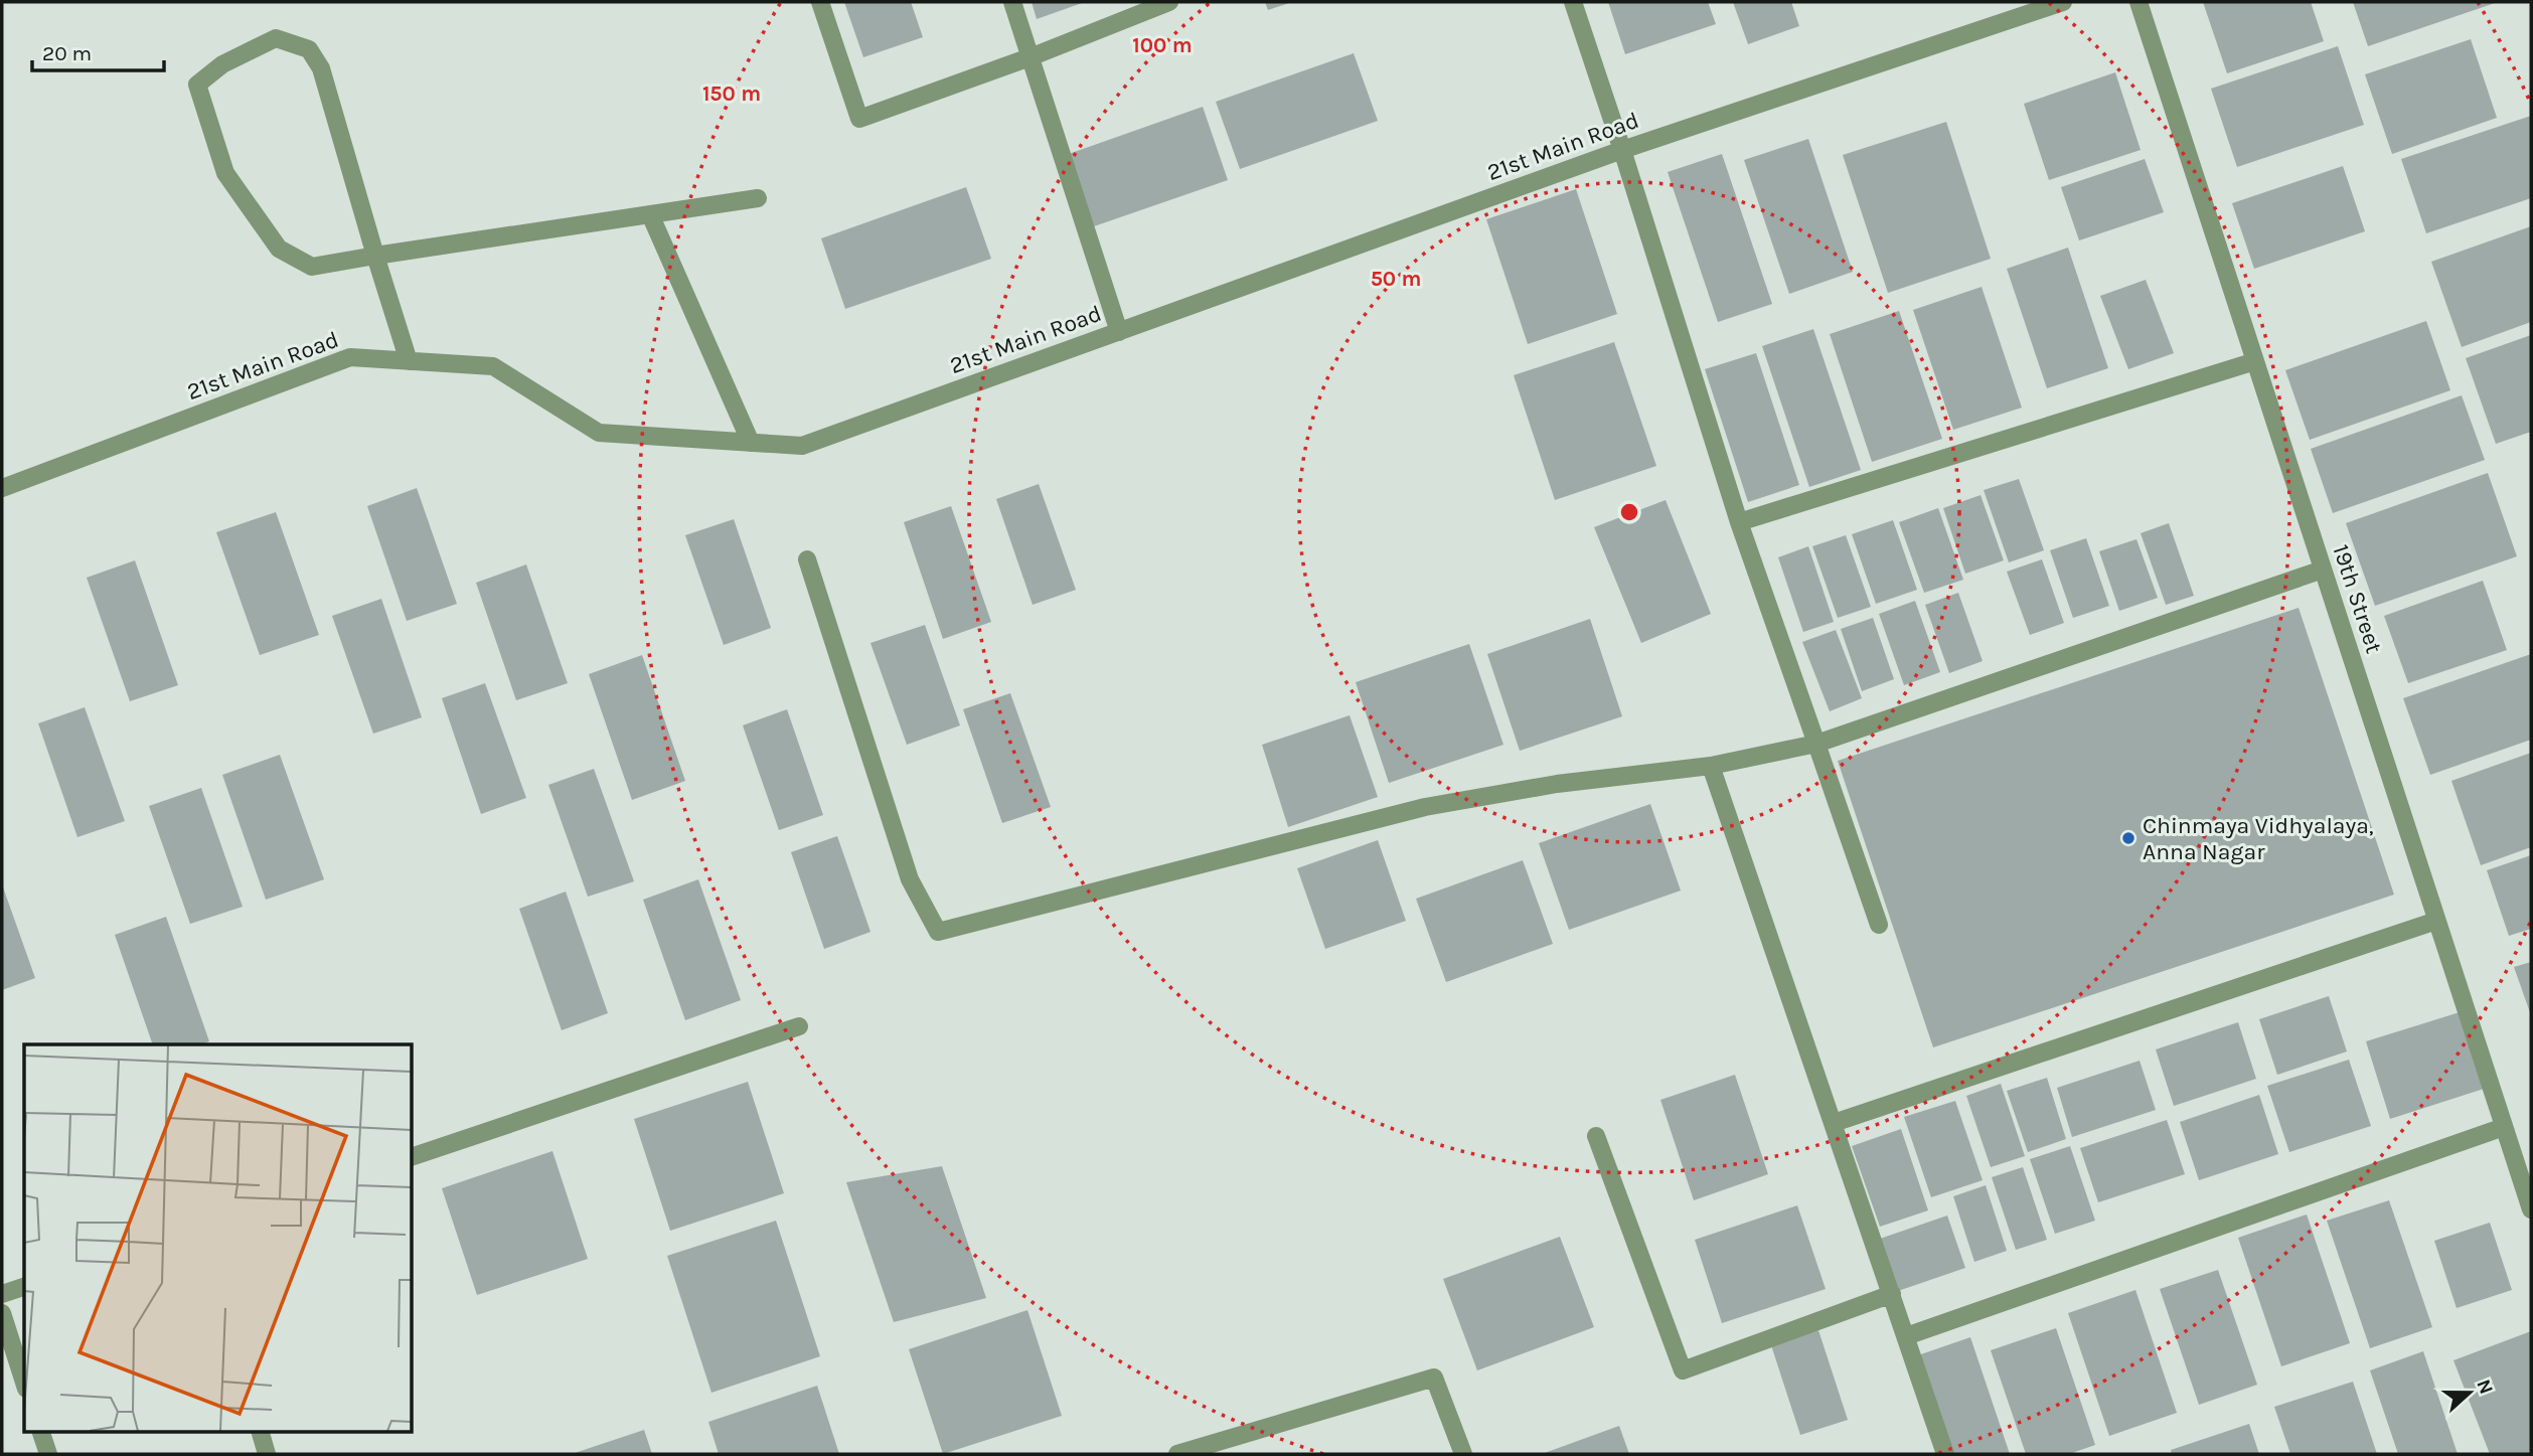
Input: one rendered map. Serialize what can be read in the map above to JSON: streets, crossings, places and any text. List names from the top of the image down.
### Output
{
  "streets": {
    "street": ["21st Main Road", "19th Street"]
  },
  "places": ["Chinmaya Vidhyalaya, Anna Nagar"],
  "scale_bar": "20 m",
  "north": "right",
  "rings": ["100 m", "150 m", "50 m"]
}
